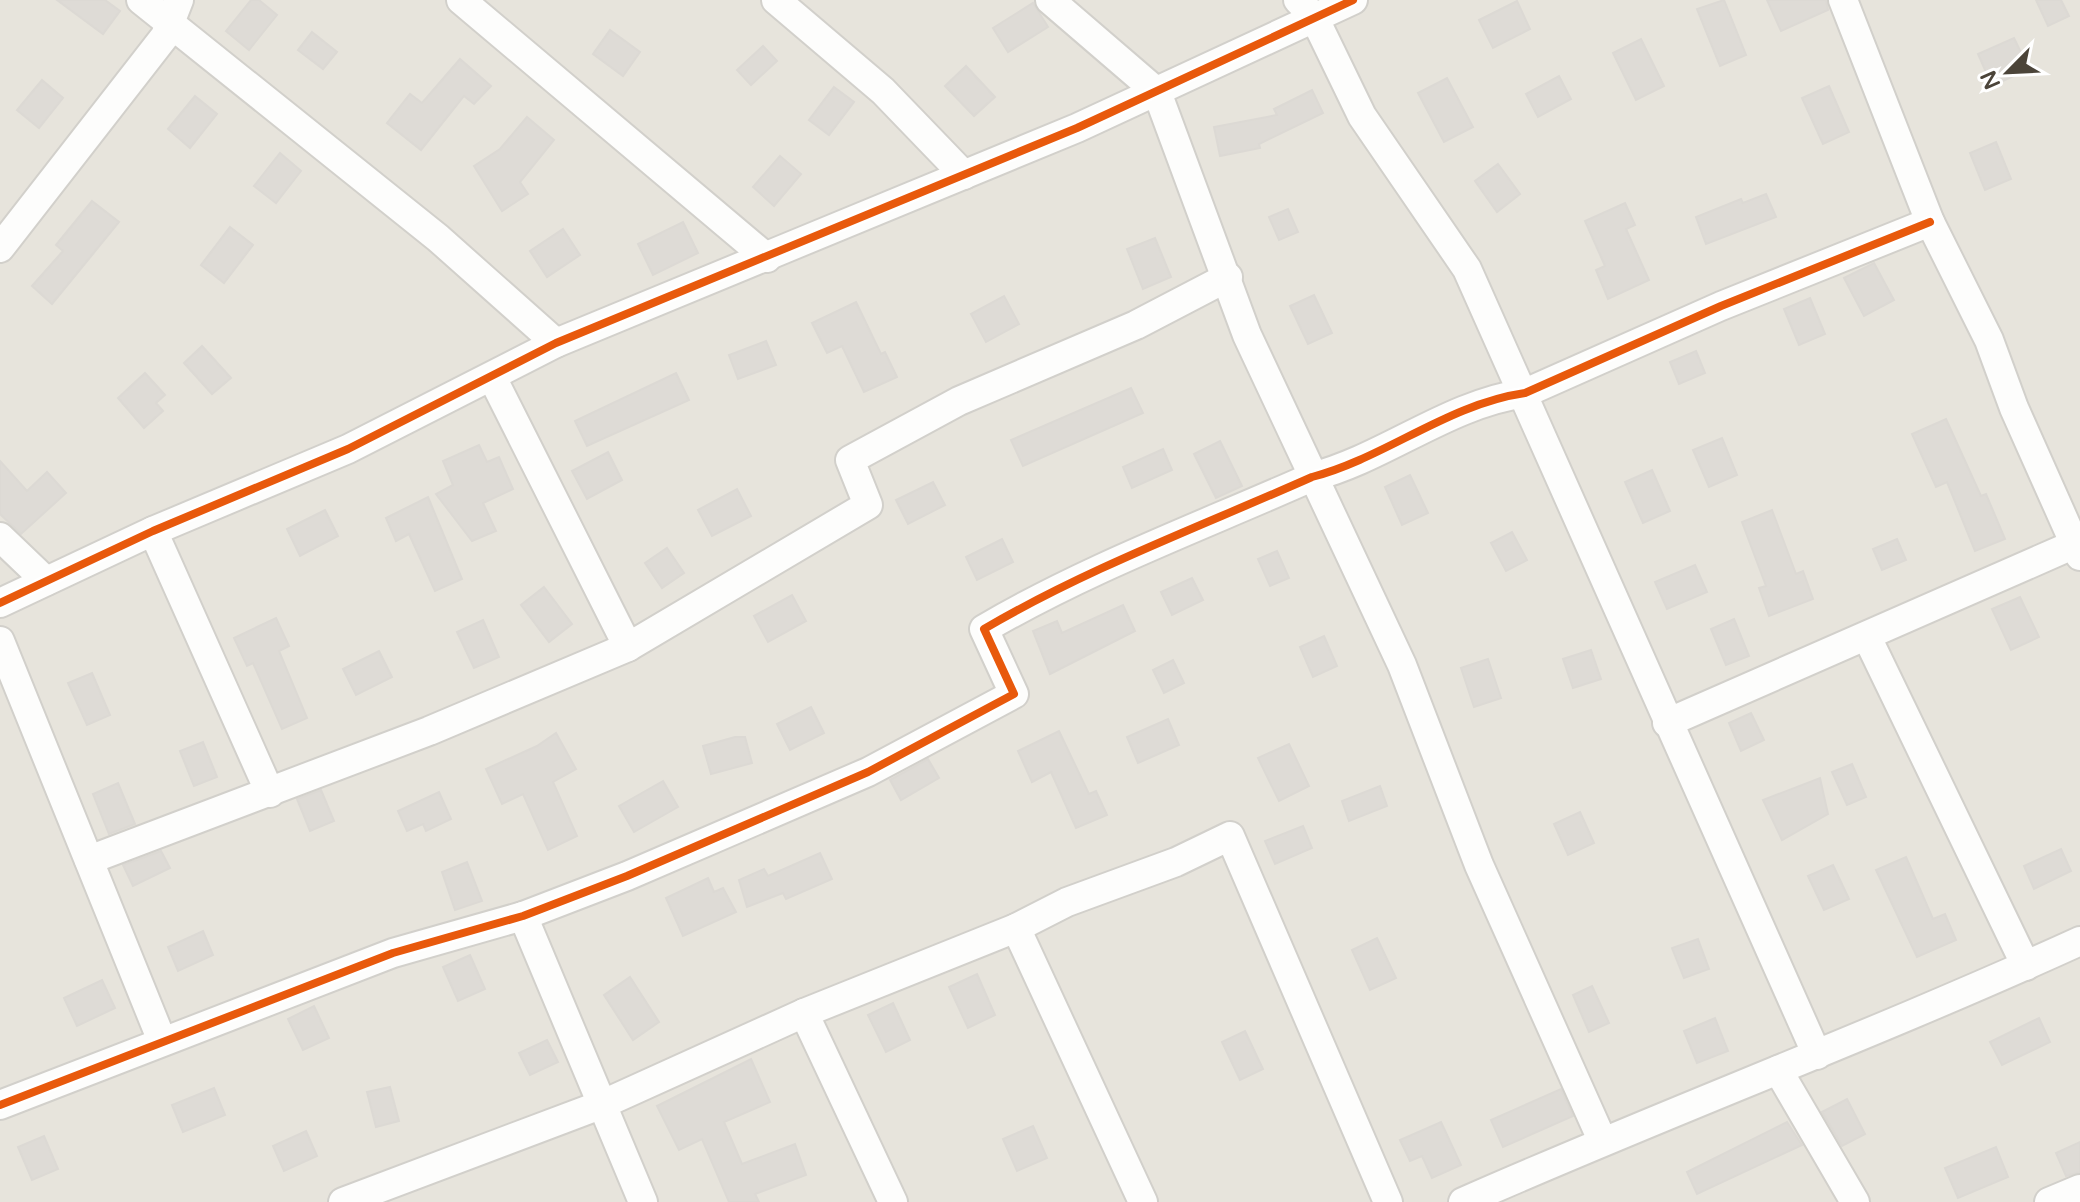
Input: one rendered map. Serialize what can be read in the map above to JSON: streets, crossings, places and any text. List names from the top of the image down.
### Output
{
  "north": "bottom left"
}
